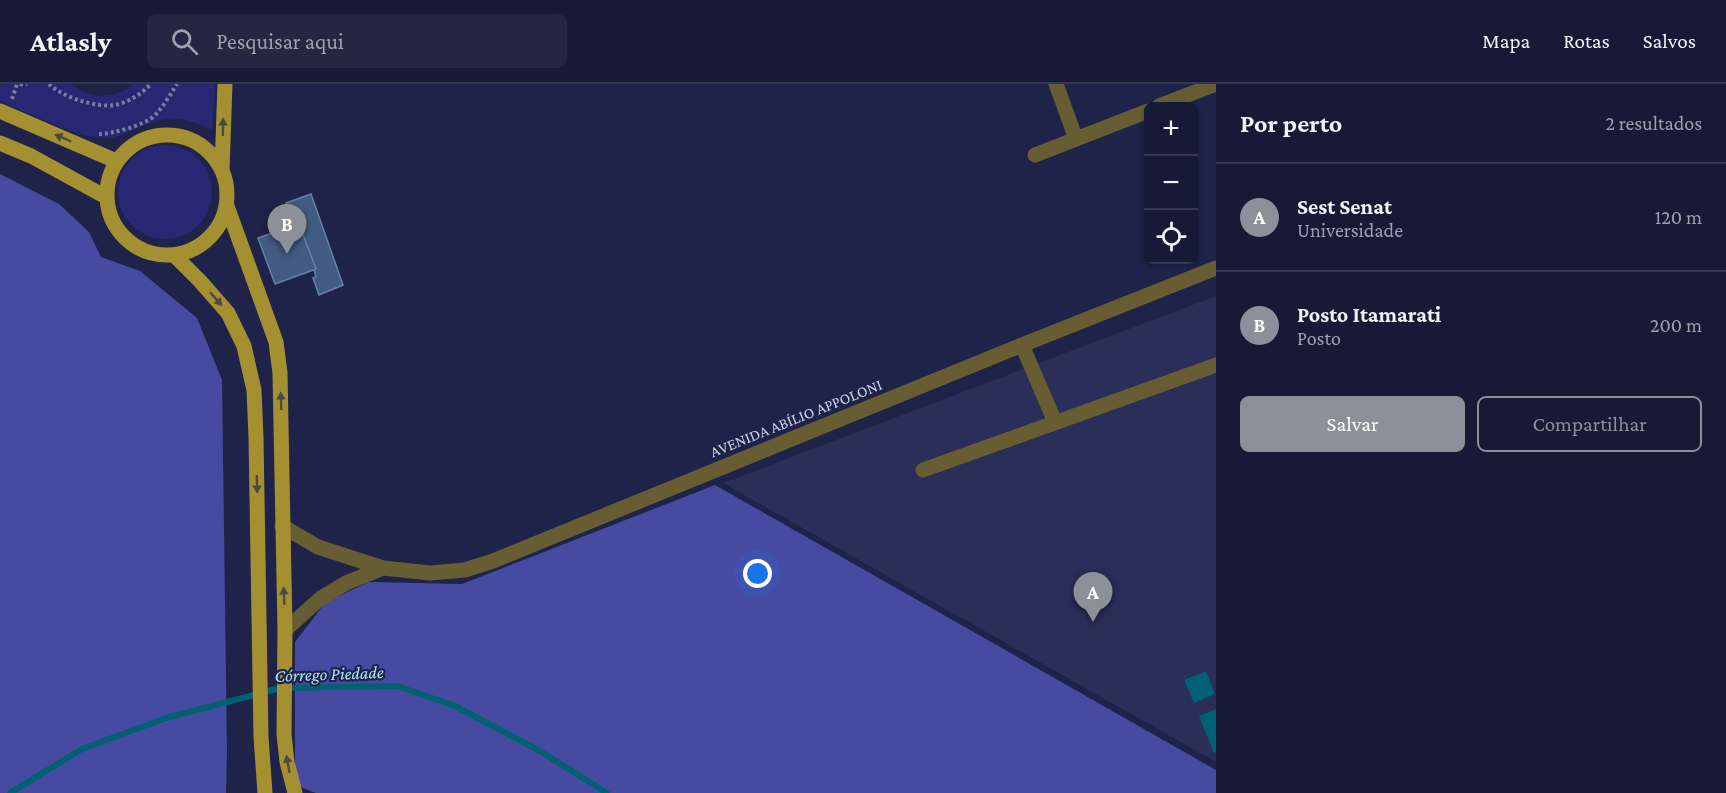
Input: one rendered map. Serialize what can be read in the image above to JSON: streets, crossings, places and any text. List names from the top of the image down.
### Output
{
  "streets": {
    "street": ["AVENIDA ABÍLIO APPOLONI"]
  },
  "water": ["Córrego Piedade"],
  "page": {
    "header": "Atlasly",
    "search": "Pesquisar aqui",
    "nav": ["Mapa", "Rotas", "Salvos"],
    "heading": ["Por perto", "2 resultados"],
    "map_buttons": ["+", "−"],
    "list": [
      {
        "mark": "A",
        "name": "Sest Senat",
        "note": "Universidade",
        "value": "120 m"
      },
      {
        "mark": "B",
        "name": "Posto Itamarati",
        "note": "Posto",
        "value": "200 m"
      }
    ],
    "pins": ["B", "A"],
    "buttons": ["Salvar", "Compartilhar"]
  }
}
